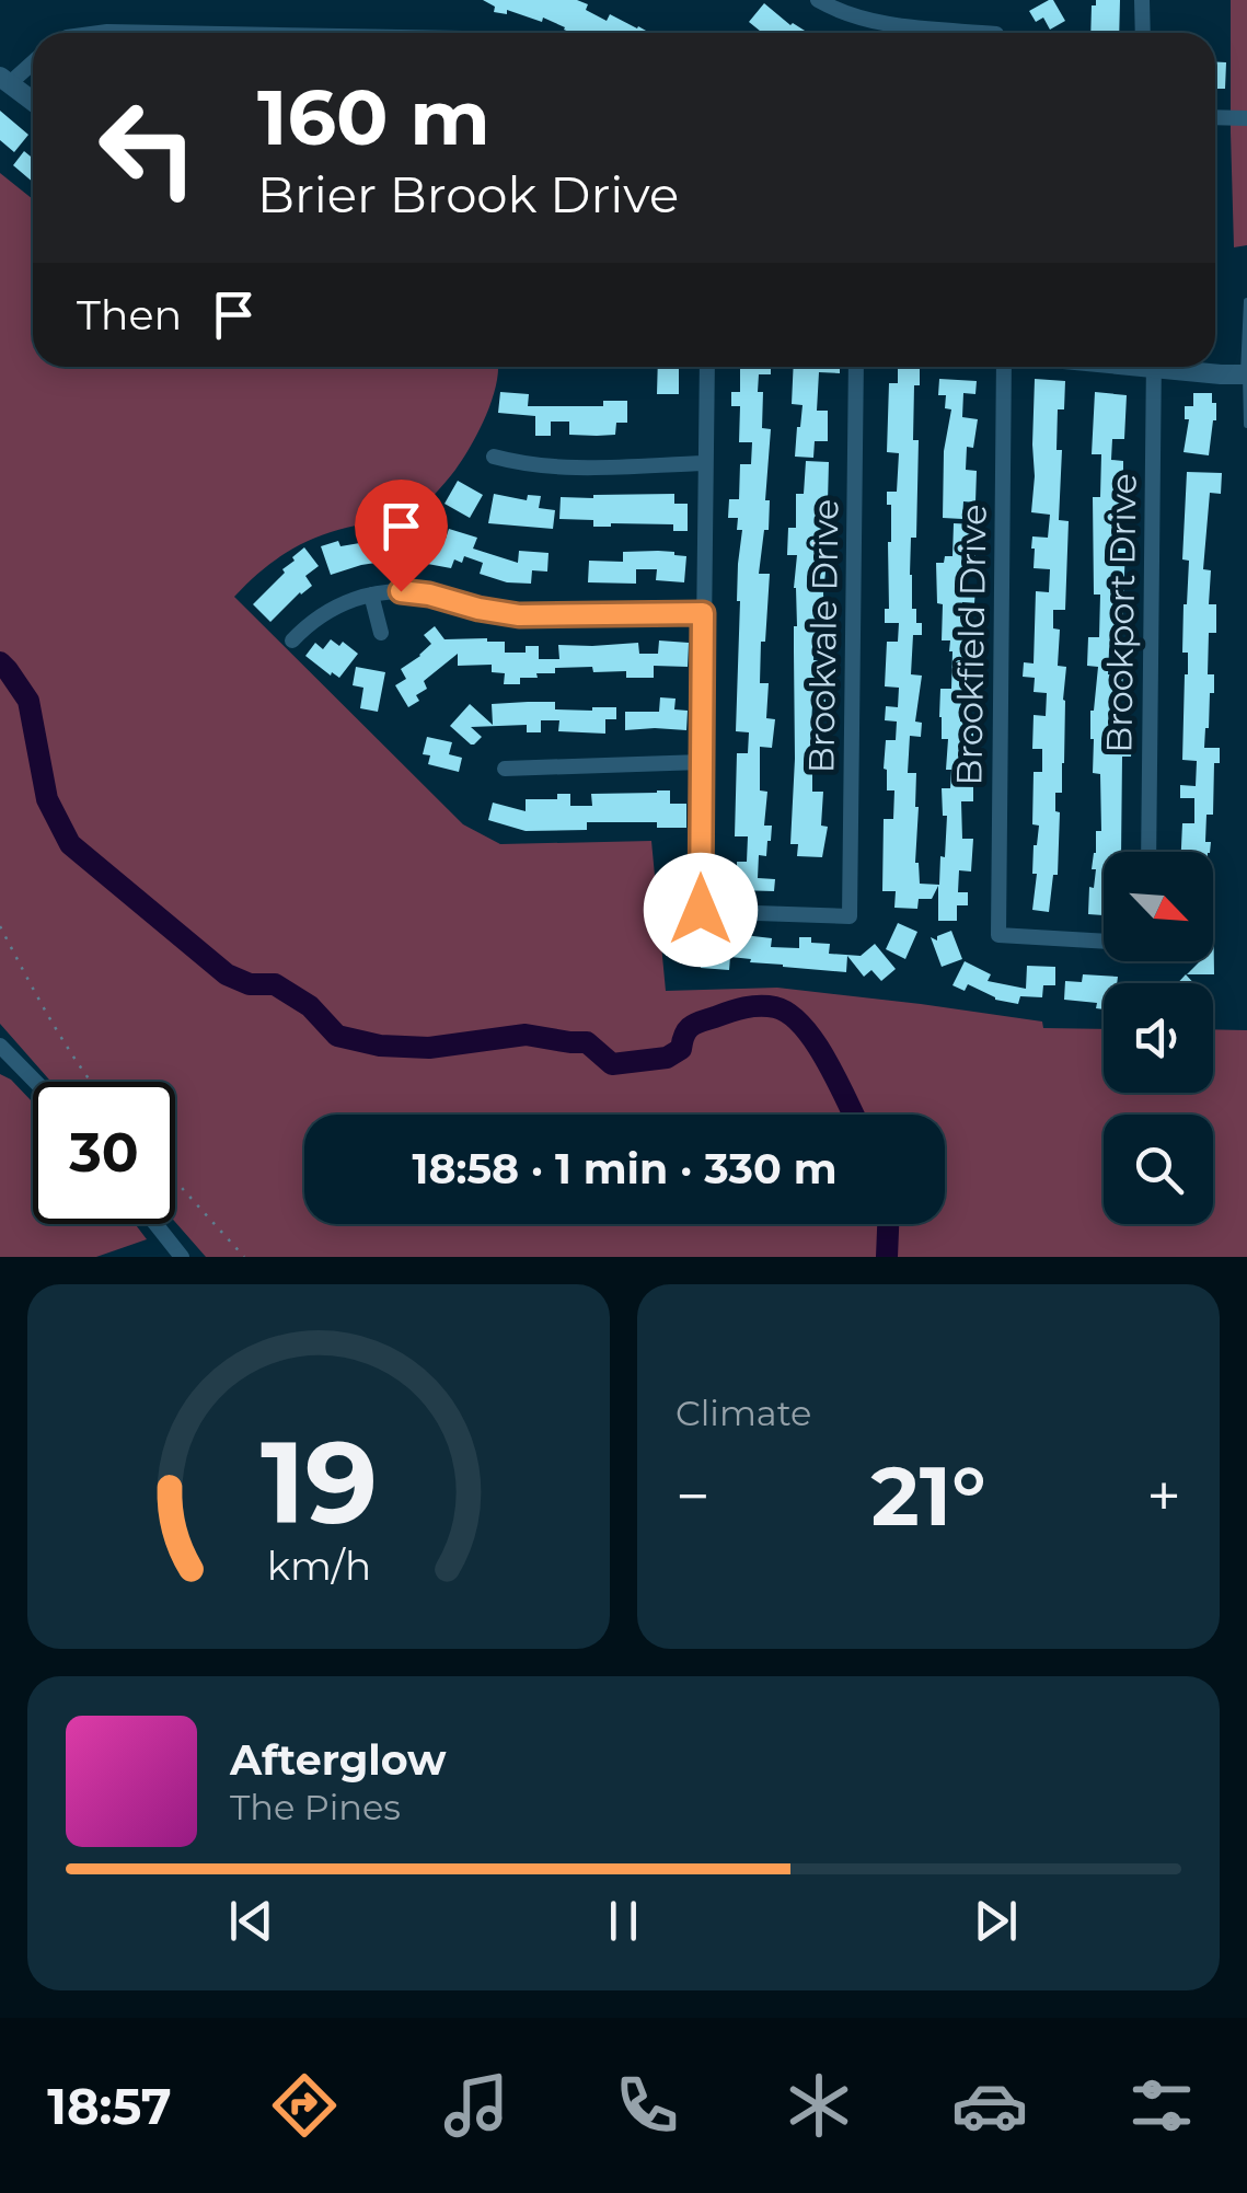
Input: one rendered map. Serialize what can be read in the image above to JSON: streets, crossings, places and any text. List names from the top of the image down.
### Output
{
  "streets": {
    "street": ["Brookport Drive", "Brookvale Drive", "Brookfield Drive"]
  },
  "north": "bottom right",
  "page": {
    "turn": ["160 m", "Brier Brook Drive"],
    "then": "Then",
    "limit": "30",
    "trip": "18:58 · 1 min · 330 m",
    "tile": "Climate",
    "heat": ["−", "21°", "+"],
    "song": ["Afterglow", "The Pines"],
    "tabs": "18:57",
    "gauge": ["19", "km/h"]
  }
}
